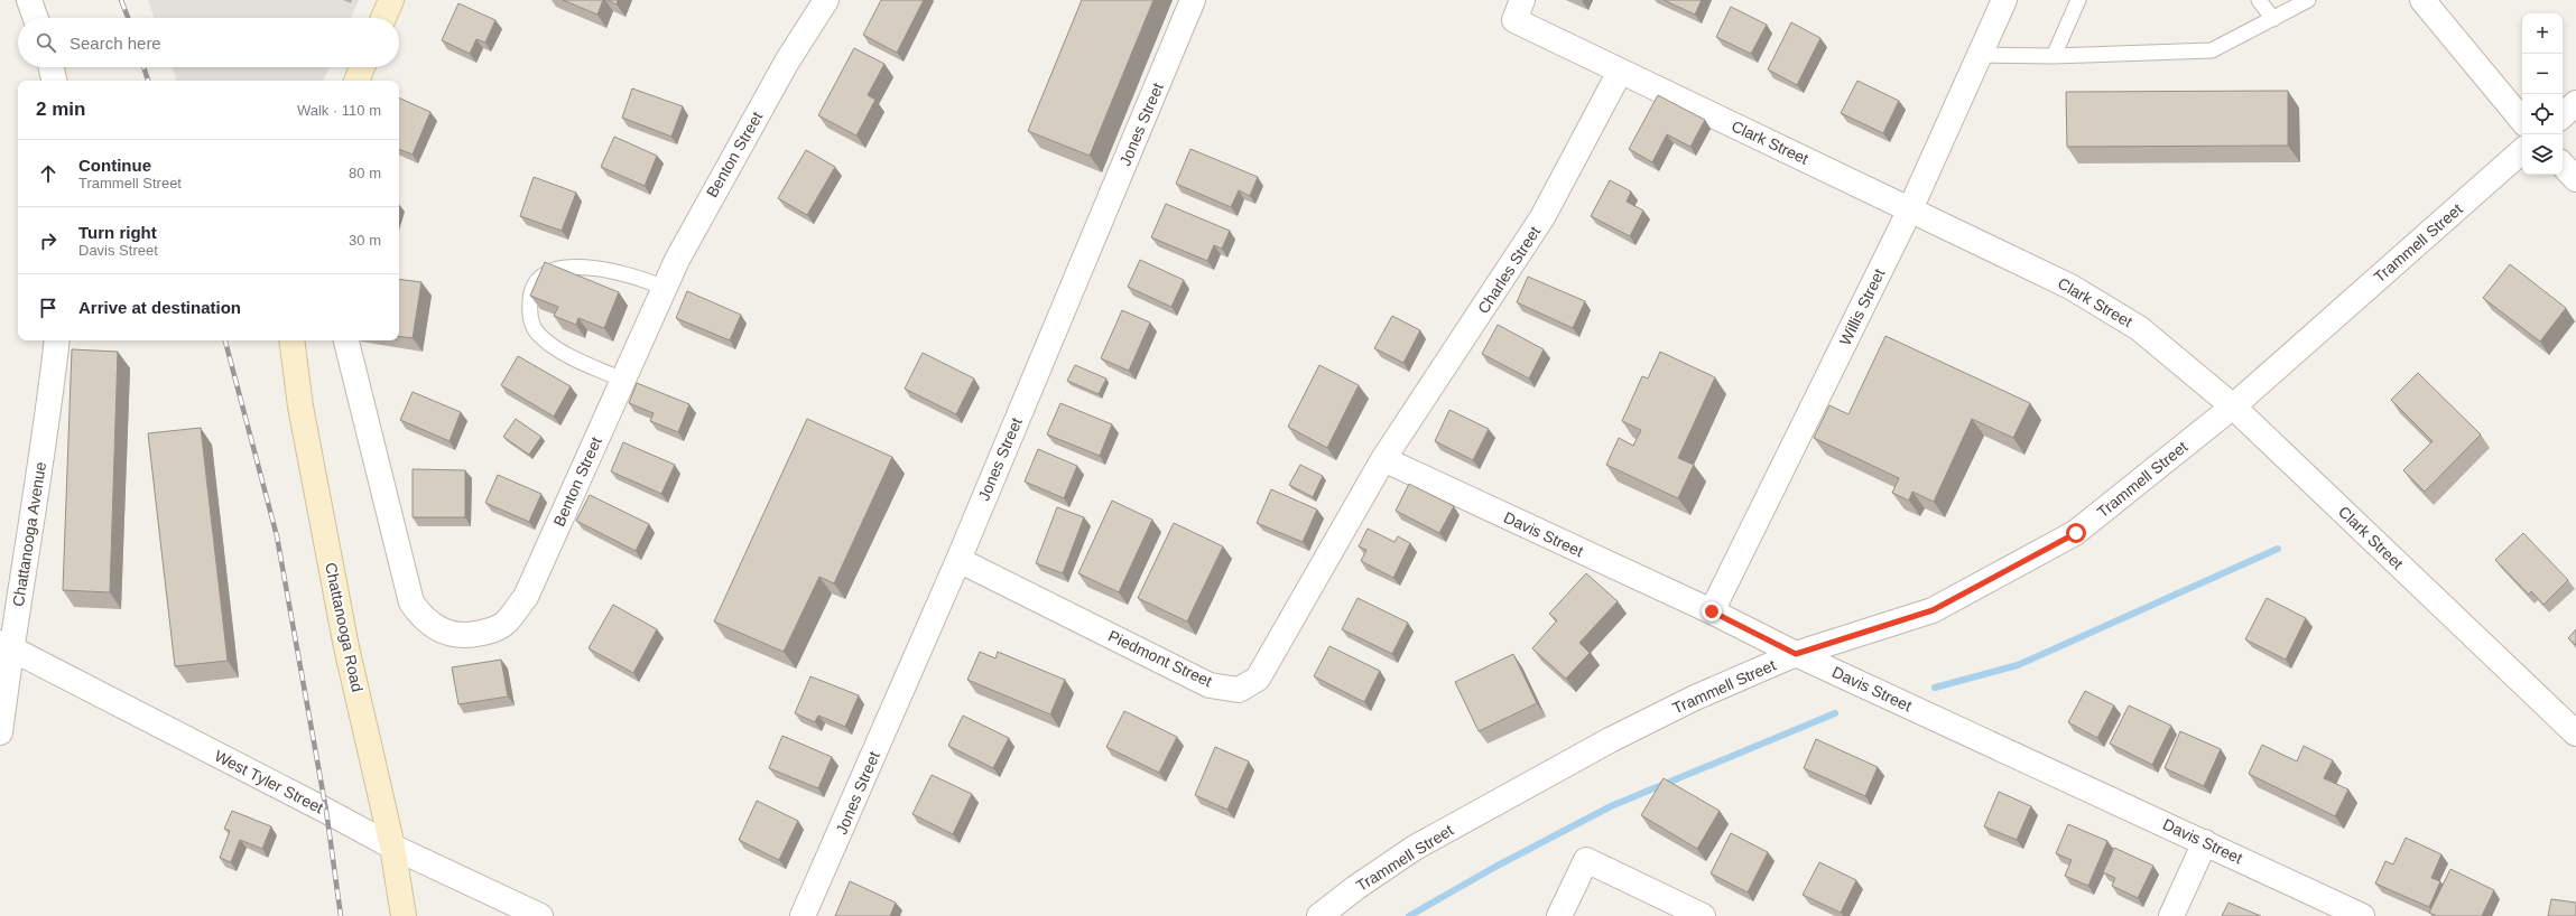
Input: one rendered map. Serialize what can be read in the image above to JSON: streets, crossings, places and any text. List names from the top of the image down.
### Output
{
  "streets": {
    "main road": ["Chattanooga Road"],
    "street": [
      "Jones Street",
      "Clark Street",
      "Benton Street",
      "Trammell Street",
      "Charles Street",
      "Willis Street",
      "Chattanooga Avenue",
      "Davis Street",
      "Piedmont Street",
      "West Tyler Street"
    ]
  },
  "crossings": [
    ["Jones Street", "Piedmont Street"],
    ["Clark Street", "Trammell Street"],
    ["Clark Street", "Charles Street"],
    ["Clark Street", "Willis Street"],
    ["Trammell Street", "Davis Street"],
    ["Charles Street", "Davis Street"],
    ["Charles Street", "Piedmont Street"],
    ["Willis Street", "Davis Street"],
    ["Chattanooga Avenue", "West Tyler Street"],
    ["Davis Street", "Piedmont Street"],
    ["Chattanooga Road", "West Tyler Street"]
  ],
  "page": {
    "map_buttons": ["+", "−"],
    "search": "Search here",
    "heading": ["2 min", "Walk · 110 m"],
    "list": [
      ["Continue", "Trammell Street", "80 m"],
      ["Turn right", "Davis Street", "30 m"],
      "Arrive at destination"
    ]
  }
}
